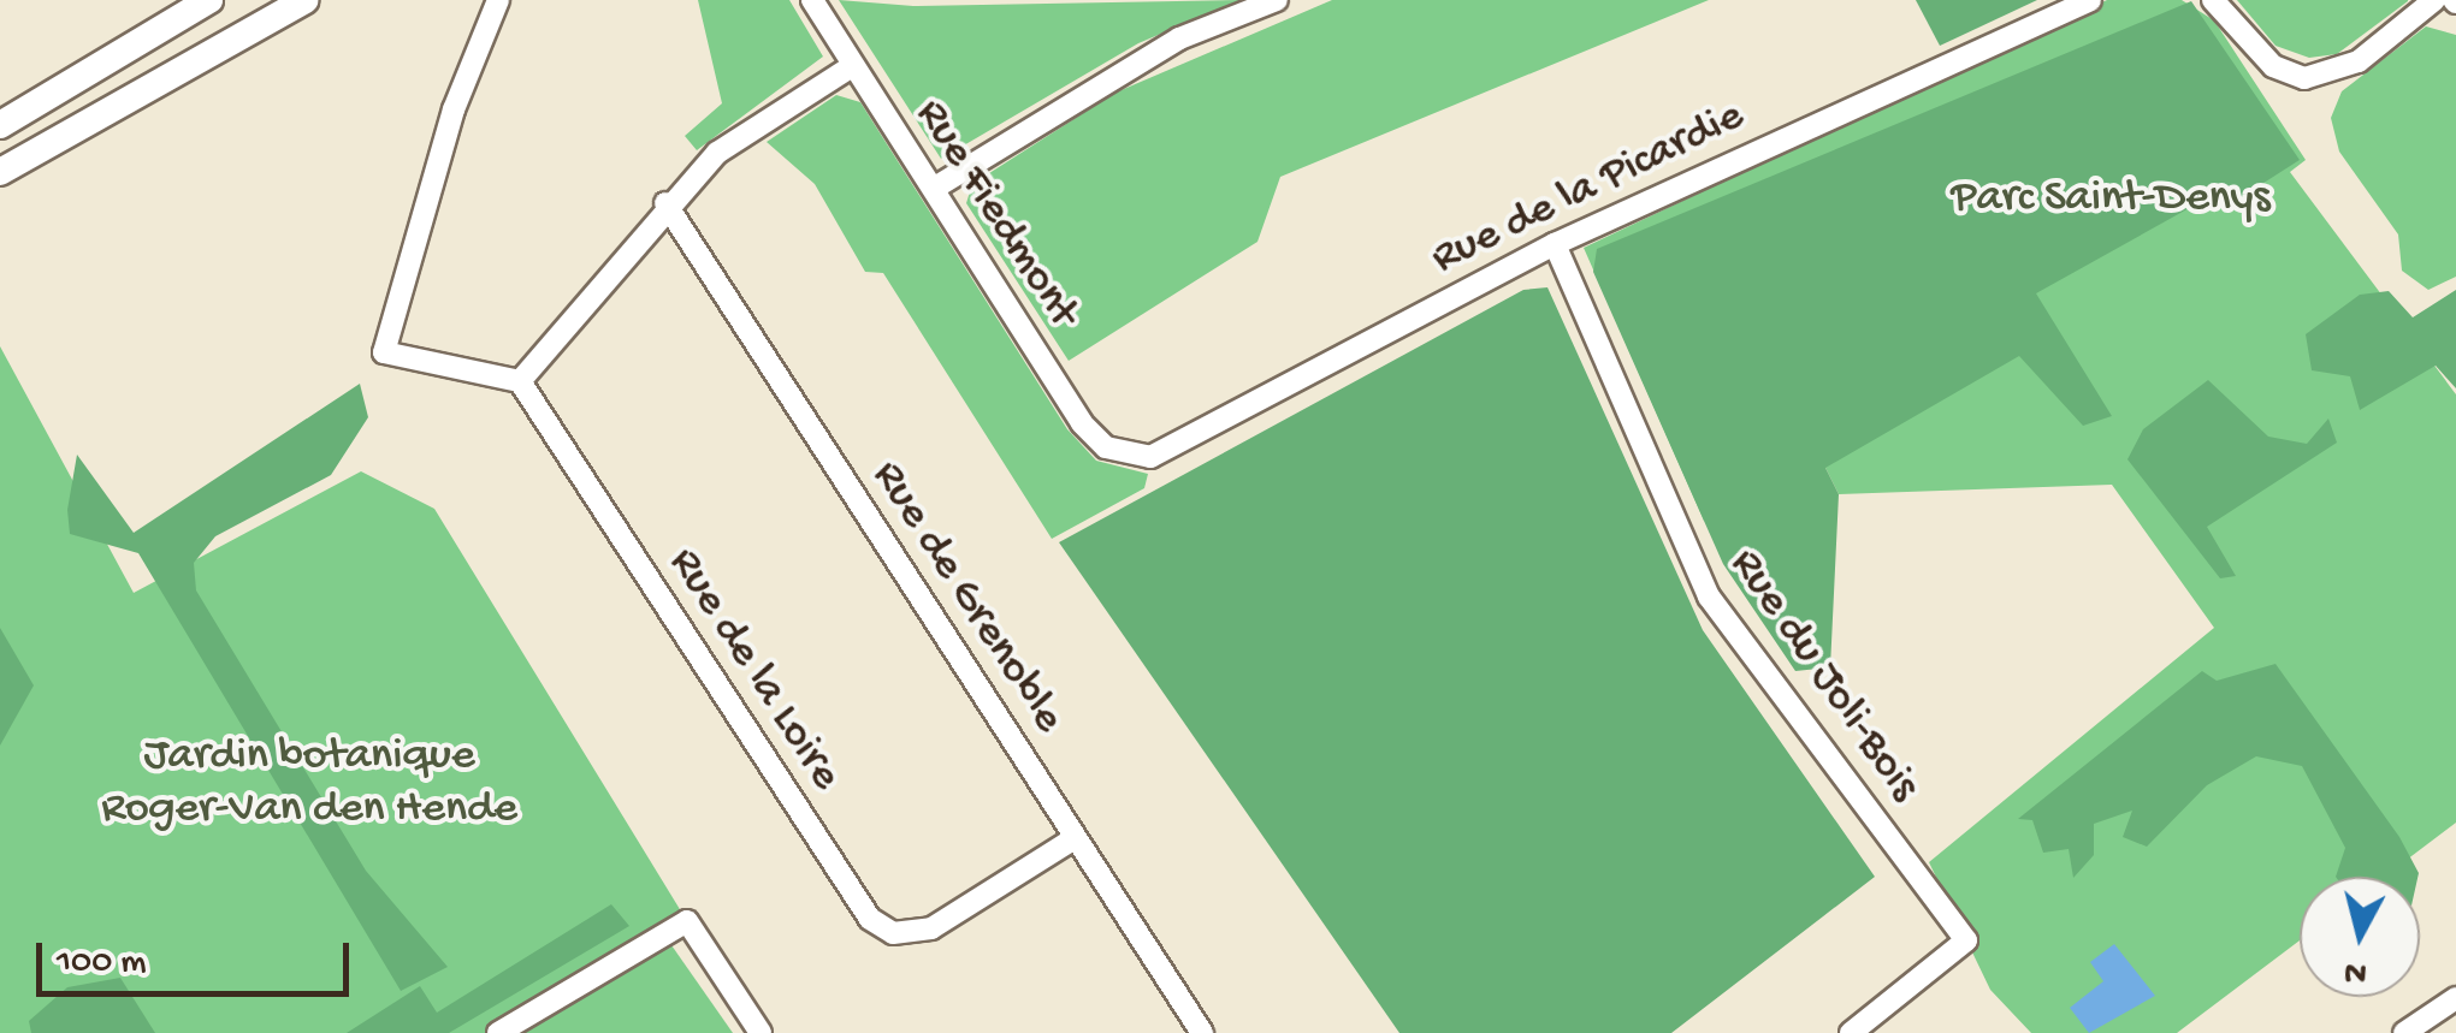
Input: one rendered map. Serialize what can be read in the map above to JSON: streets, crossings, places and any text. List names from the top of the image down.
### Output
{
  "streets": {
    "street": [
      "Rue de la Picardie",
      "Rue Fiedmont",
      "Rue de Grenoble",
      "Rue de la Loire",
      "Rue du Joli-Bois"
    ]
  },
  "crossings": [
    ["Rue de la Picardie", "Rue Fiedmont"],
    ["Rue de la Picardie", "Rue du Joli-Bois"],
    ["Rue de Grenoble", "Rue de la Loire"]
  ],
  "parks": ["Parc Saint-Denys", "Jardin botanique Roger-Van den Hende"],
  "scale_bar": "100 m",
  "north": "bottom"
}
